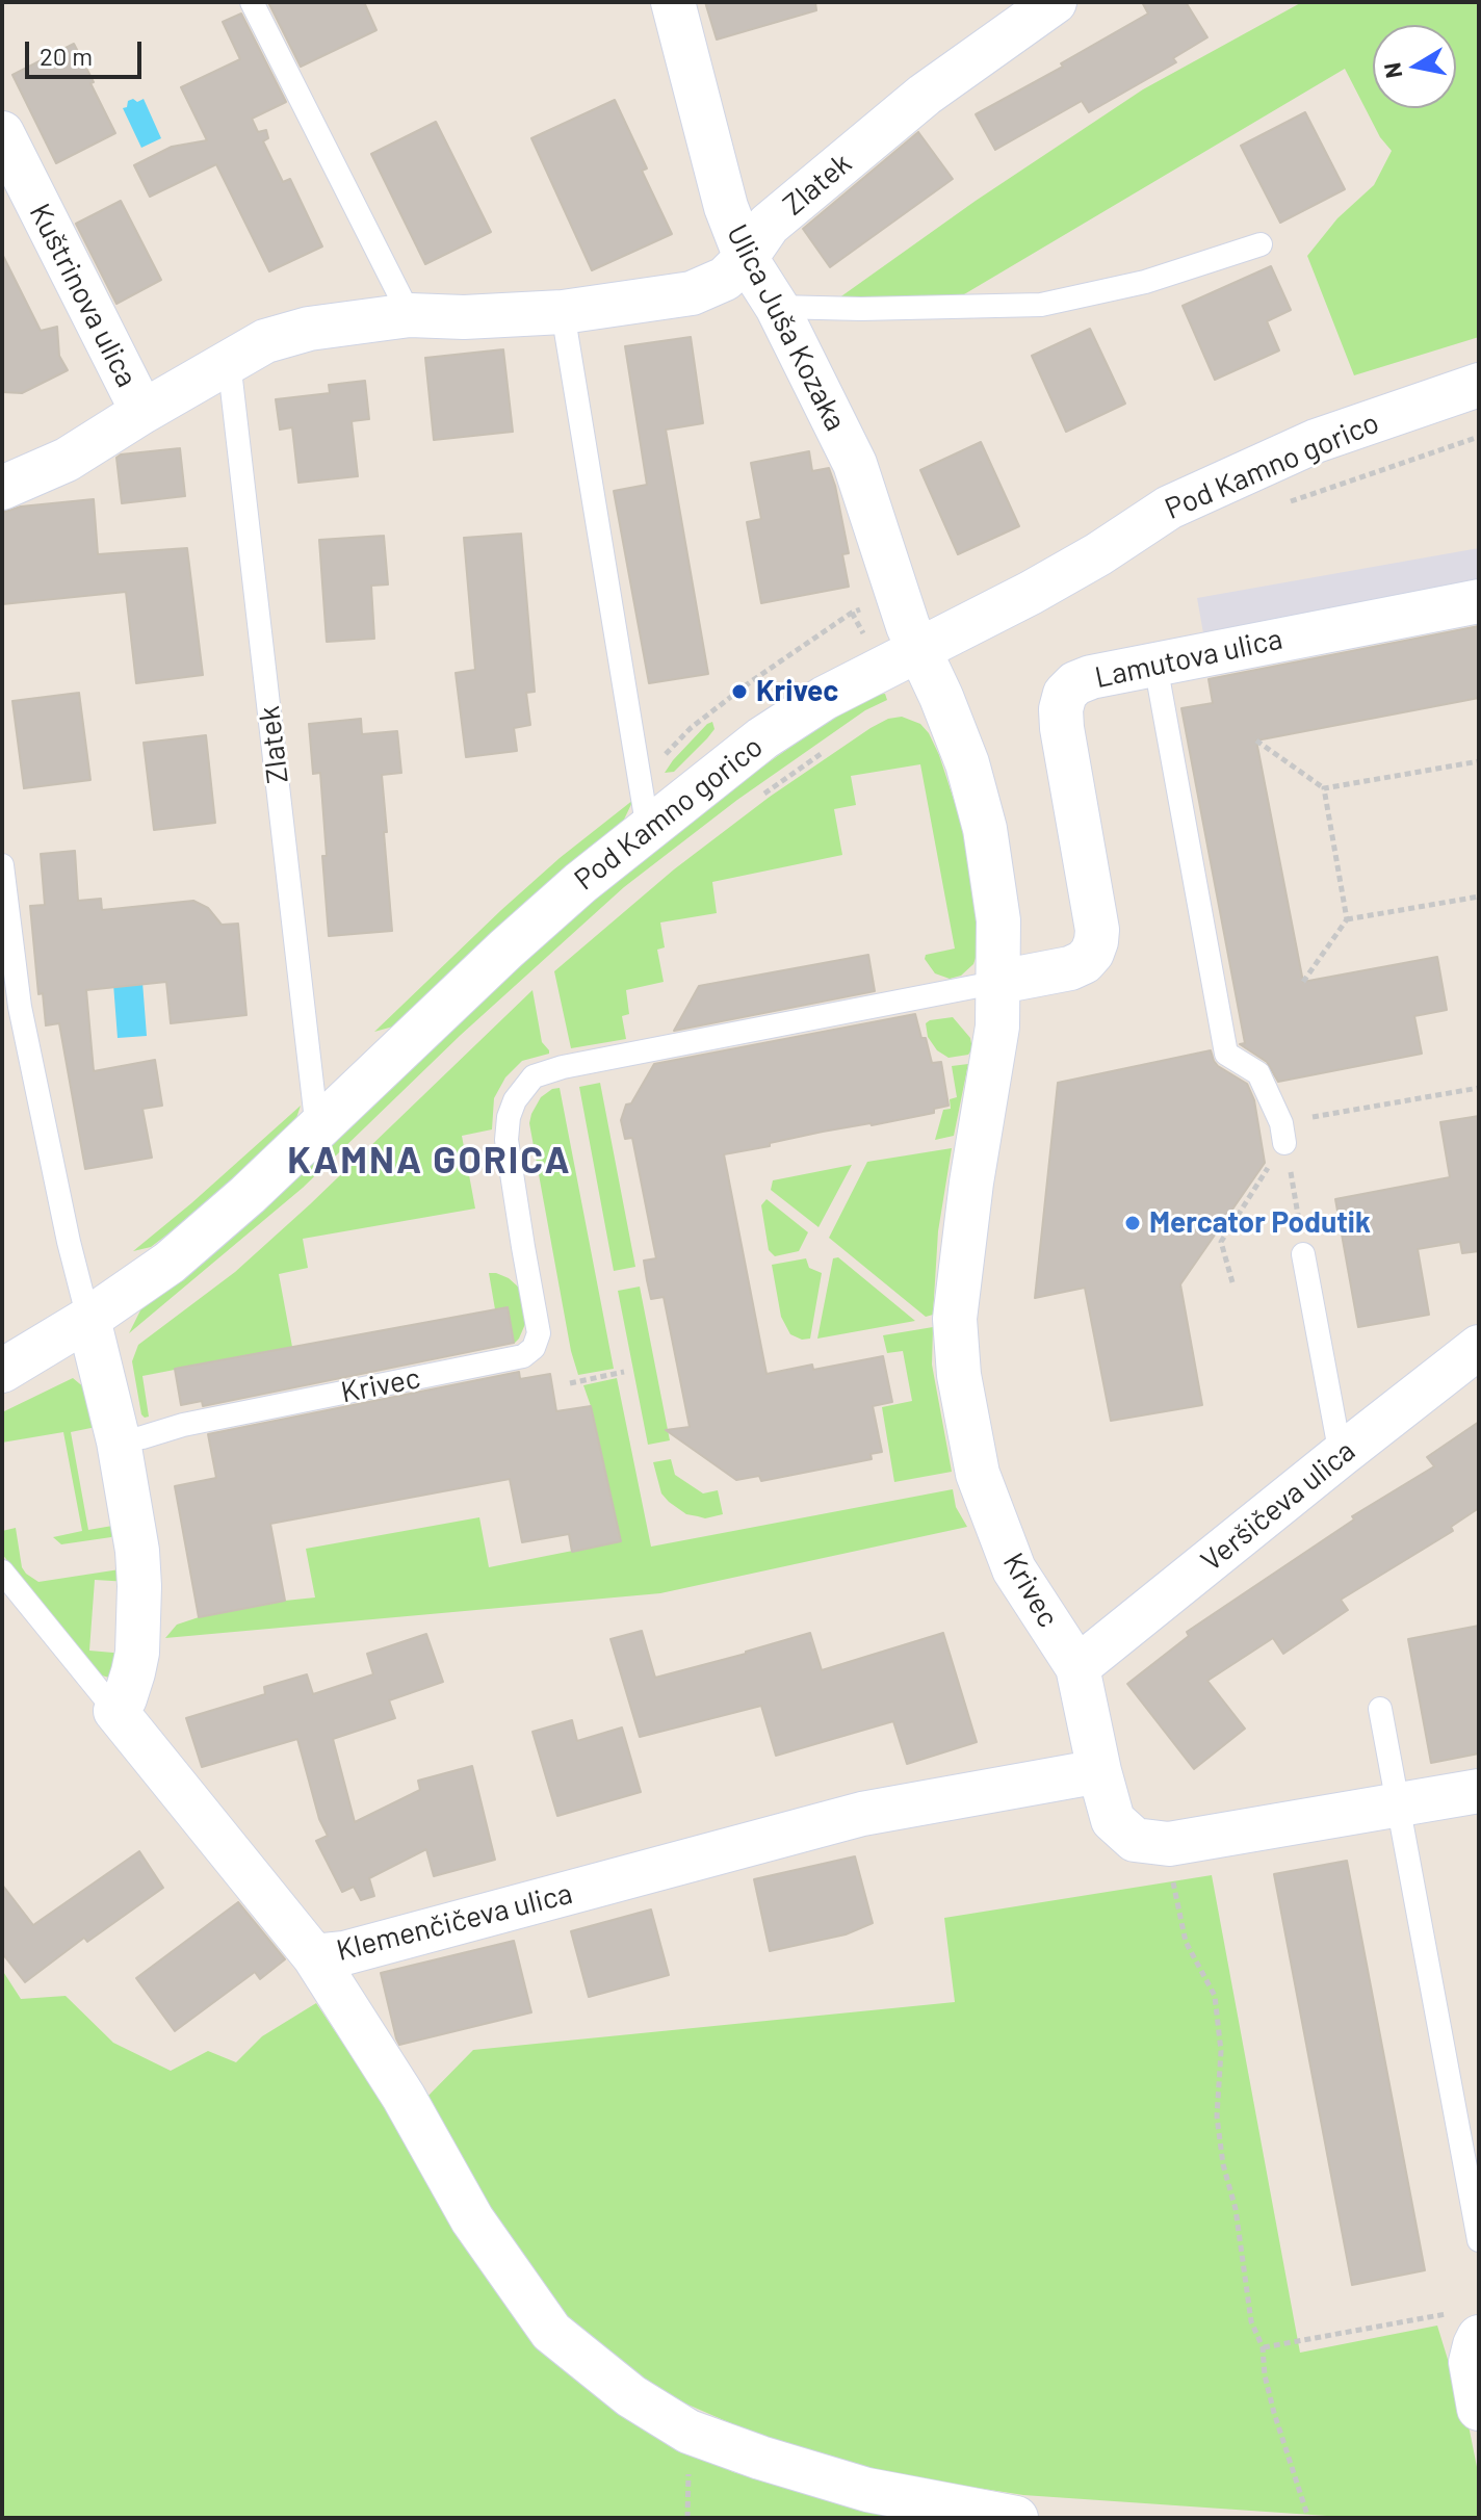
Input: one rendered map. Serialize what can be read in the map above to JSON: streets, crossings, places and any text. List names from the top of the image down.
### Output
{
  "streets": {
    "street": [
      "Zlatek",
      "Kuštrinova ulica",
      "Ulica Juša Kozaka",
      "Pod Kamno gorico",
      "Lamutova ulica",
      "Krivec",
      "Veršičeva ulica",
      "Klemenčičeva ulica"
    ]
  },
  "crossings": [
    ["Zlatek", "Kuštrinova ulica"],
    ["Zlatek", "Ulica Juša Kozaka"],
    ["Zlatek", "Pod Kamno gorico"],
    ["Ulica Juša Kozaka", "Pod Kamno gorico"],
    ["Ulica Juša Kozaka", "Krivec"],
    ["Pod Kamno gorico", "Krivec"],
    ["Lamutova ulica", "Krivec"],
    ["Krivec", "Veršičeva ulica"],
    ["Krivec", "Klemenčičeva ulica"]
  ],
  "districts": ["KAMNA GORICA"],
  "places": ["Krivec", "Mercator Podutik"],
  "scale_bar": "20 m",
  "north": "left"
}
